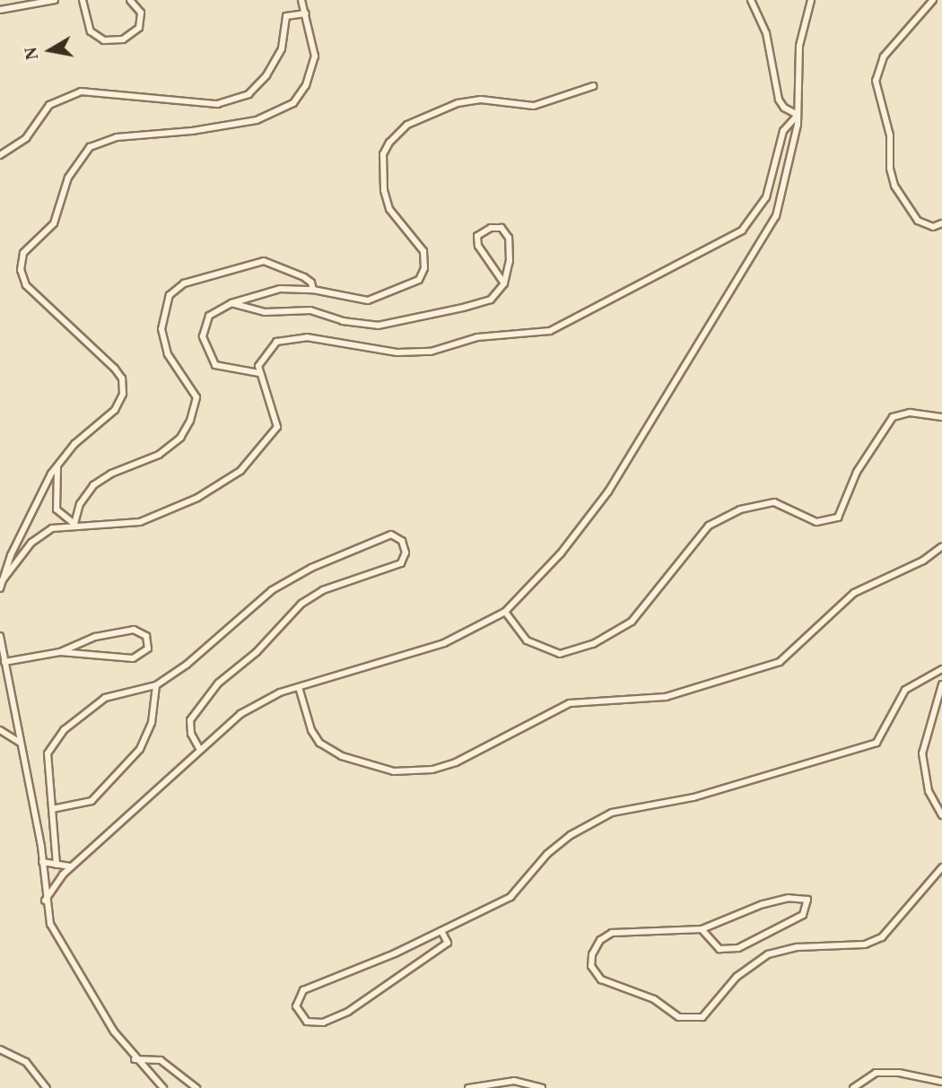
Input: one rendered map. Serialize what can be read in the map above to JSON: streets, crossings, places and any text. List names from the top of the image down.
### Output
{
  "north": "left"
}
